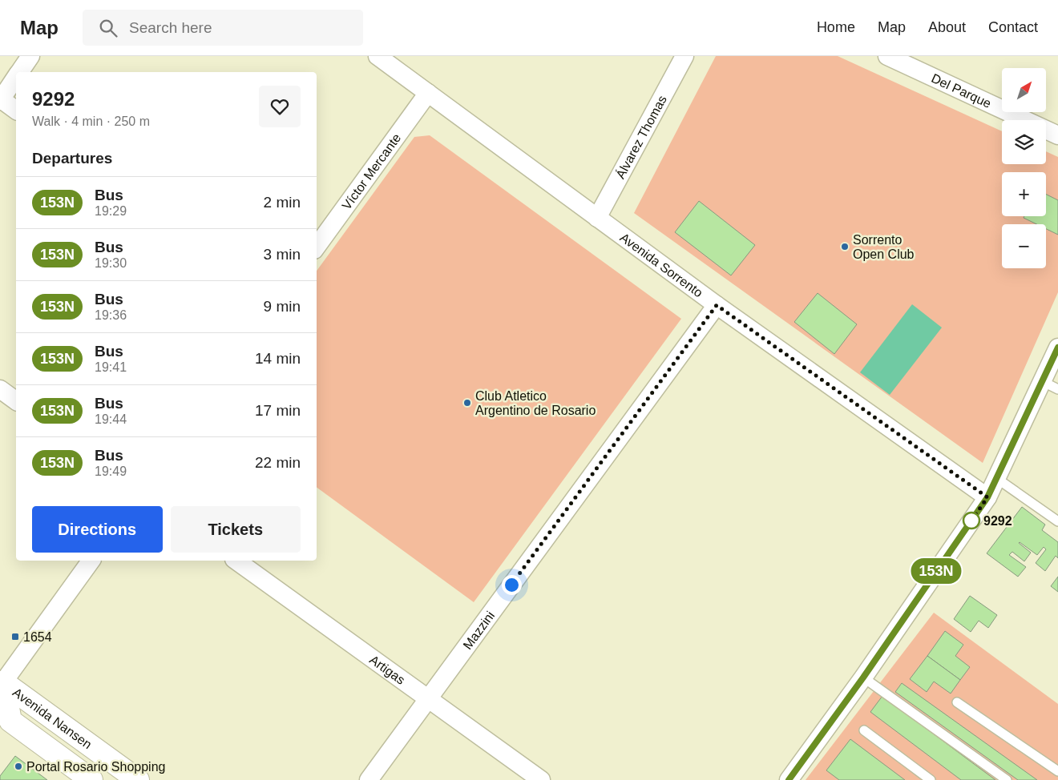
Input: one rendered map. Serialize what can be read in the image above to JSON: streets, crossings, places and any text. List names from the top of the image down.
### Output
{
  "streets": {
    "street": [
      "Del Parque",
      "Álvarez Thomas",
      "Víctor Mercante",
      "Avenida Sorrento",
      "Mazzini",
      "Artigas",
      "Avenida Nansen"
    ]
  },
  "crossings": [
    ["Álvarez Thomas", "Avenida Sorrento"],
    ["Víctor Mercante", "Avenida Sorrento"],
    ["Avenida Sorrento", "Mazzini"],
    ["Mazzini", "Artigas"]
  ],
  "places": {
    "other": [
      "Sorrento Open Club",
      "Club Atletico Argentino de Rosario",
      "9292",
      "Portal Rosario Shopping"
    ],
    "transit": ["1654"]
  },
  "lines": ["bus line 153N"],
  "north": "top right",
  "page": {
    "header": "Map",
    "search": "Search here",
    "nav": [
      "Home",
      "Map",
      "About",
      "Contact"
    ],
    "on_map": "153N",
    "map_buttons": ["+", "−"],
    "heading": [
      ["9292", "Walk · 4 min · 250 m"],
      "Departures"
    ],
    "list": [
      {
        "mark": "153N",
        "name": "Bus",
        "note": "19:29",
        "value": "2 min"
      },
      {
        "mark": "153N",
        "name": "Bus",
        "note": "19:30",
        "value": "3 min"
      },
      {
        "mark": "153N",
        "name": "Bus",
        "note": "19:36",
        "value": "9 min"
      },
      {
        "mark": "153N",
        "name": "Bus",
        "note": "19:41",
        "value": "14 min"
      },
      {
        "mark": "153N",
        "name": "Bus",
        "note": "19:44",
        "value": "17 min"
      },
      {
        "mark": "153N",
        "name": "Bus",
        "note": "19:49",
        "value": "22 min"
      }
    ],
    "buttons": ["Directions", "Tickets"]
  }
}
